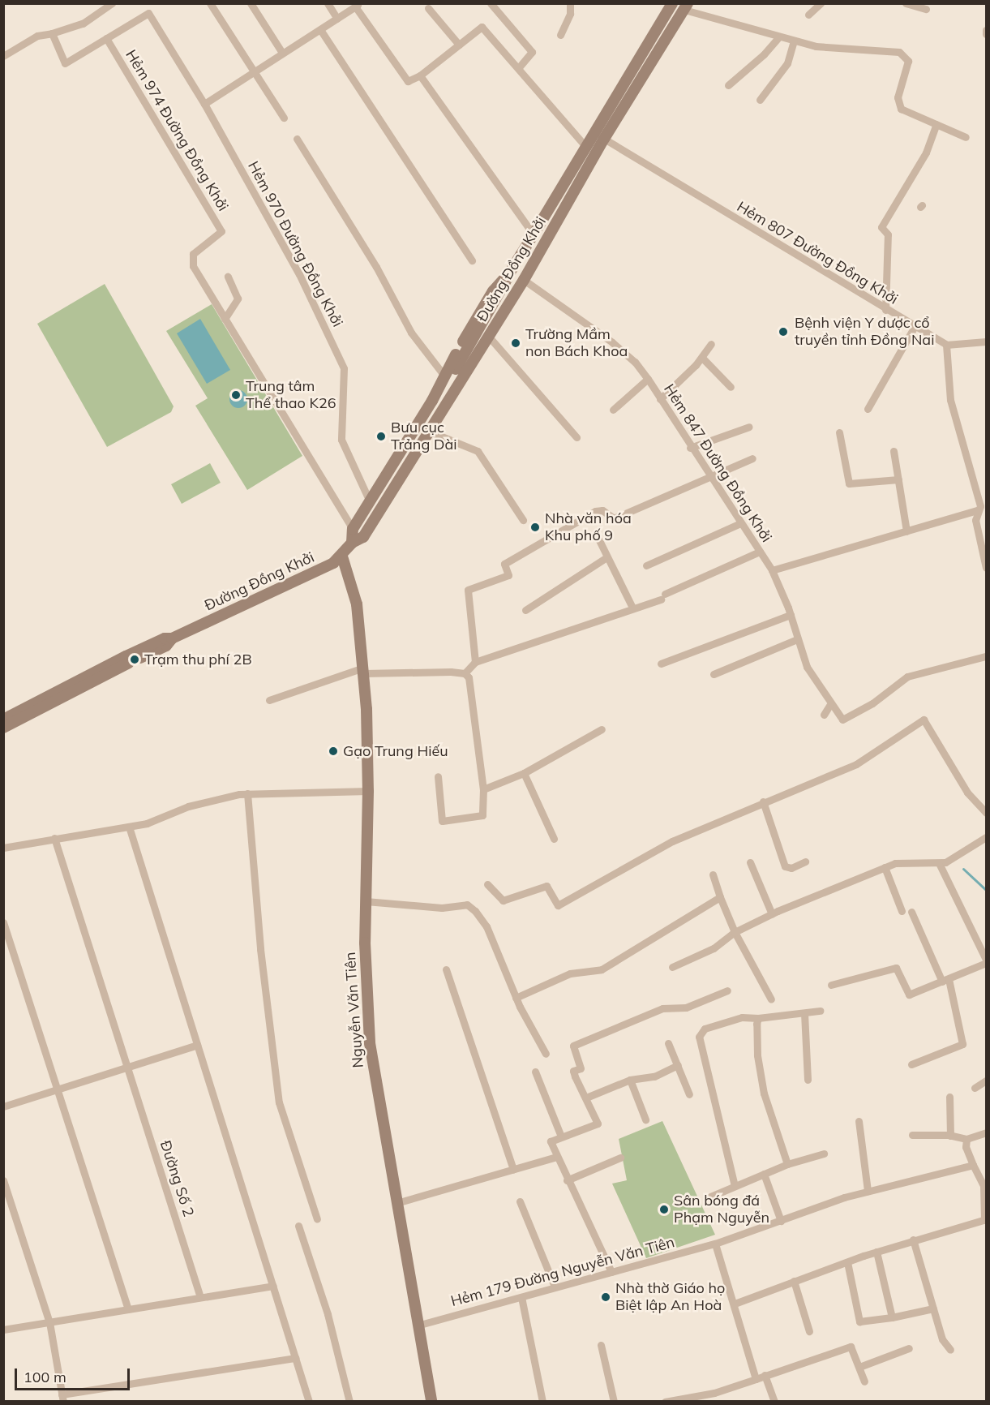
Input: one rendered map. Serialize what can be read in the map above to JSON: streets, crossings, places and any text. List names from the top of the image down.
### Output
{
  "streets": {
    "main road": ["Đường Đồng Khởi", "Nguyễn Văn Tiên"],
    "street": [
      "Hẻm 974 Đường Đồng Khởi",
      "Hẻm 970 Đường Đồng Khởi",
      "Hẻm 807 Đường Đồng Khởi",
      "Hẻm 847 Đường Đồng Khởi",
      "Đường Số 2",
      "Hẻm 179 Đường Nguyễn Văn Tiên"
    ]
  },
  "crossings": [
    ["Hẻm 974 Đường Đồng Khởi", "Hẻm 970 Đường Đồng Khởi"],
    ["Hẻm 974 Đường Đồng Khởi", "Đường Đồng Khởi"],
    ["Hẻm 970 Đường Đồng Khởi", "Đường Đồng Khởi"],
    ["Hẻm 807 Đường Đồng Khởi", "Đường Đồng Khởi"],
    ["Đường Đồng Khởi", "Hẻm 847 Đường Đồng Khởi"],
    ["Đường Đồng Khởi", "Nguyễn Văn Tiên"],
    ["Nguyễn Văn Tiên", "Hẻm 179 Đường Nguyễn Văn Tiên"]
  ],
  "places": [
    "Bệnh viện Y dược cổ truyền tỉnh Đồng Nai",
    "Trường Mầm non Bách Khoa",
    "Trung tâm Thể thao K26",
    "Bưu cục Trảng Dài",
    "Nhà văn hóa Khu phố 9",
    "Trạm thu phí 2B",
    "Gạo Trung Hiếu",
    "Sân bóng đá Phạm Nguyễn",
    "Nhà thờ Giáo họ Biệt lập An Hoà"
  ],
  "scale_bar": "100 m"
}
